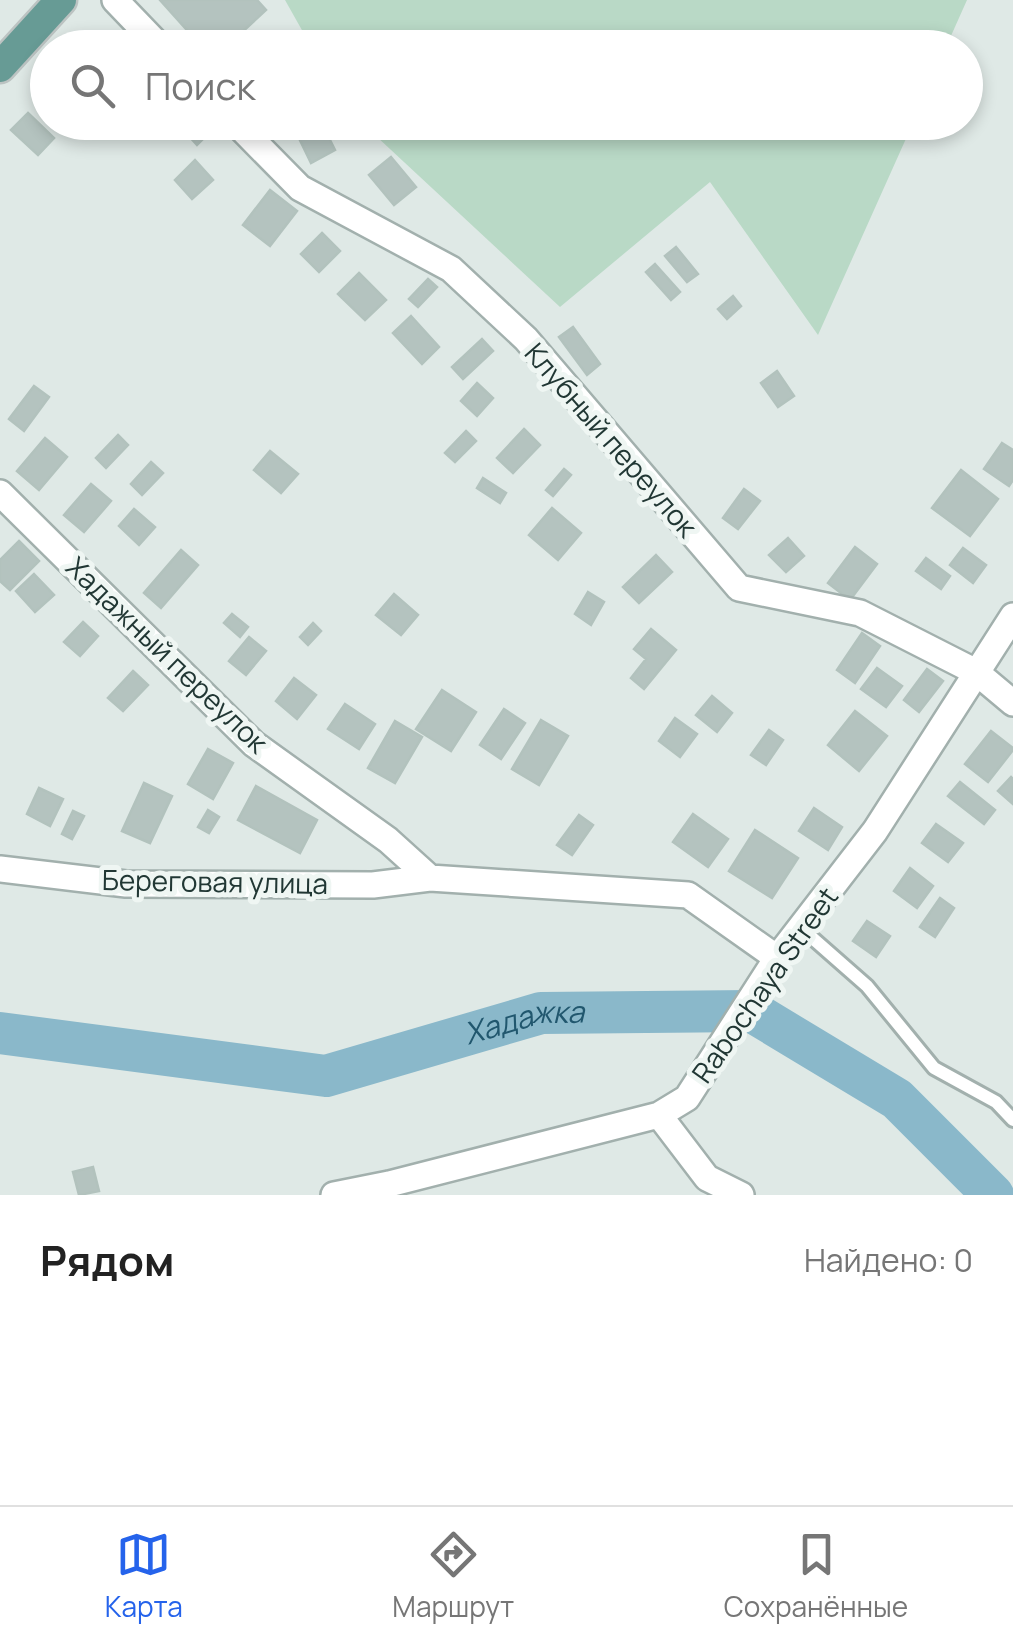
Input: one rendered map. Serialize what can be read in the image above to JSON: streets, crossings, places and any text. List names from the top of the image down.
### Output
{
  "streets": {
    "street": [
      "Клубный переулок",
      "Хадажный переулок",
      "Береговая улица",
      "Rabochaya Street"
    ]
  },
  "crossings": [
    ["Клубный переулок", "Rabochaya Street"],
    ["Хадажный переулок", "Береговая улица"]
  ],
  "water": ["Хадажка"],
  "page": {
    "search": "Поиск",
    "heading": ["Рядом", "Найдено: 0"],
    "nav": ["Карта", "Маршрут", "Сохранённые"]
  }
}
